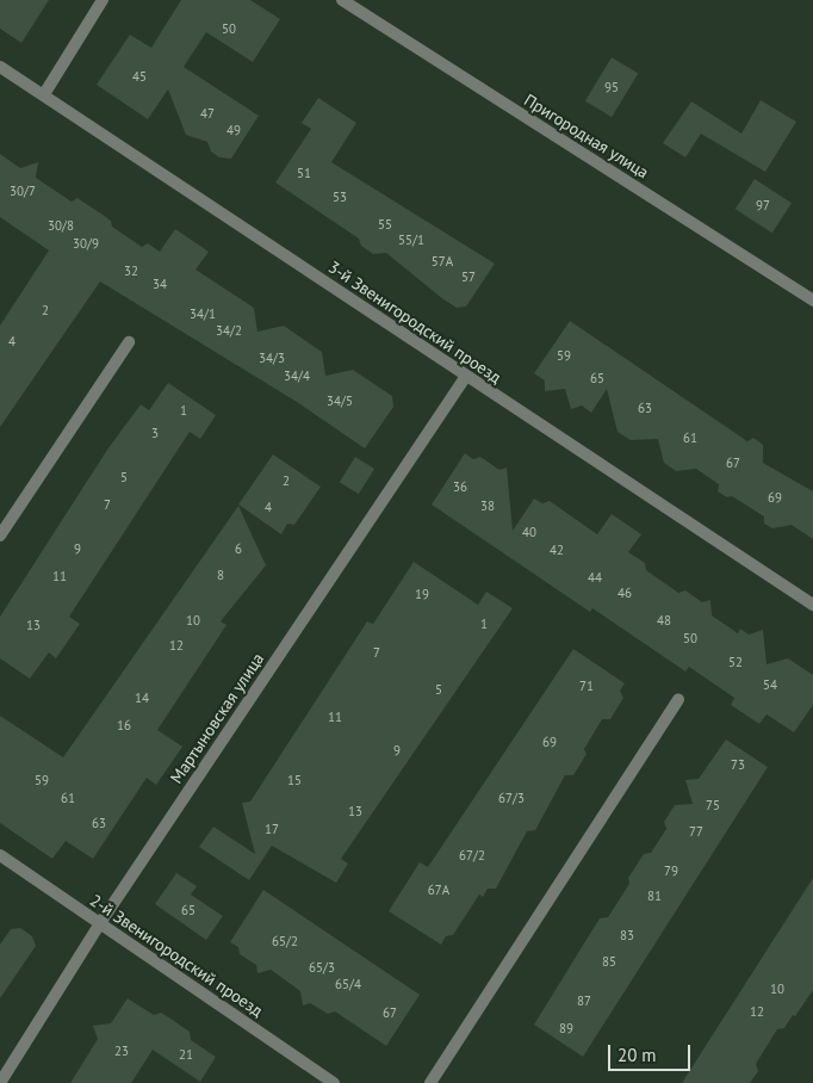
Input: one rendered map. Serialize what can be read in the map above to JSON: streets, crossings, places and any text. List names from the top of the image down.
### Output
{
  "streets": {
    "street": [
      "Пригородная улица",
      "3-й Звенигородский проезд",
      "Мартыновская улица",
      "2-й Звенигородский проезд"
    ]
  },
  "crossings": [
    ["3-й Звенигородский проезд", "Мартыновская улица"],
    ["Мартыновская улица", "2-й Звенигородский проезд"]
  ],
  "house_numbers": [
    "50",
    "45",
    "95",
    "47",
    "49",
    "51",
    "30/7",
    "53",
    "97",
    "55",
    "30/8",
    "55/1",
    "30/9",
    "57А",
    "32",
    "57",
    "34",
    "2",
    "34/1",
    "34/2",
    "4",
    "59",
    "34/3",
    "34/4",
    "65",
    "34/5",
    "63",
    "1",
    "3",
    "61",
    "67",
    "5",
    "2",
    "36",
    "69",
    "7",
    "38",
    "4",
    "40",
    "9",
    "6",
    "42",
    "8",
    "11",
    "44",
    "46",
    "19",
    "10",
    "48",
    "1",
    "13",
    "50",
    "12",
    "7",
    "52",
    "54",
    "71",
    "5",
    "14",
    "11",
    "16",
    "69",
    "9",
    "73",
    "59",
    "15",
    "61",
    "67/3",
    "75",
    "13",
    "63",
    "17",
    "77",
    "67/2",
    "79",
    "67А",
    "81",
    "65",
    "83",
    "65/2",
    "85",
    "65/3",
    "65/4",
    "10",
    "87",
    "12",
    "67",
    "89",
    "23",
    "21"
  ],
  "scale_bar": "20 m"
}
